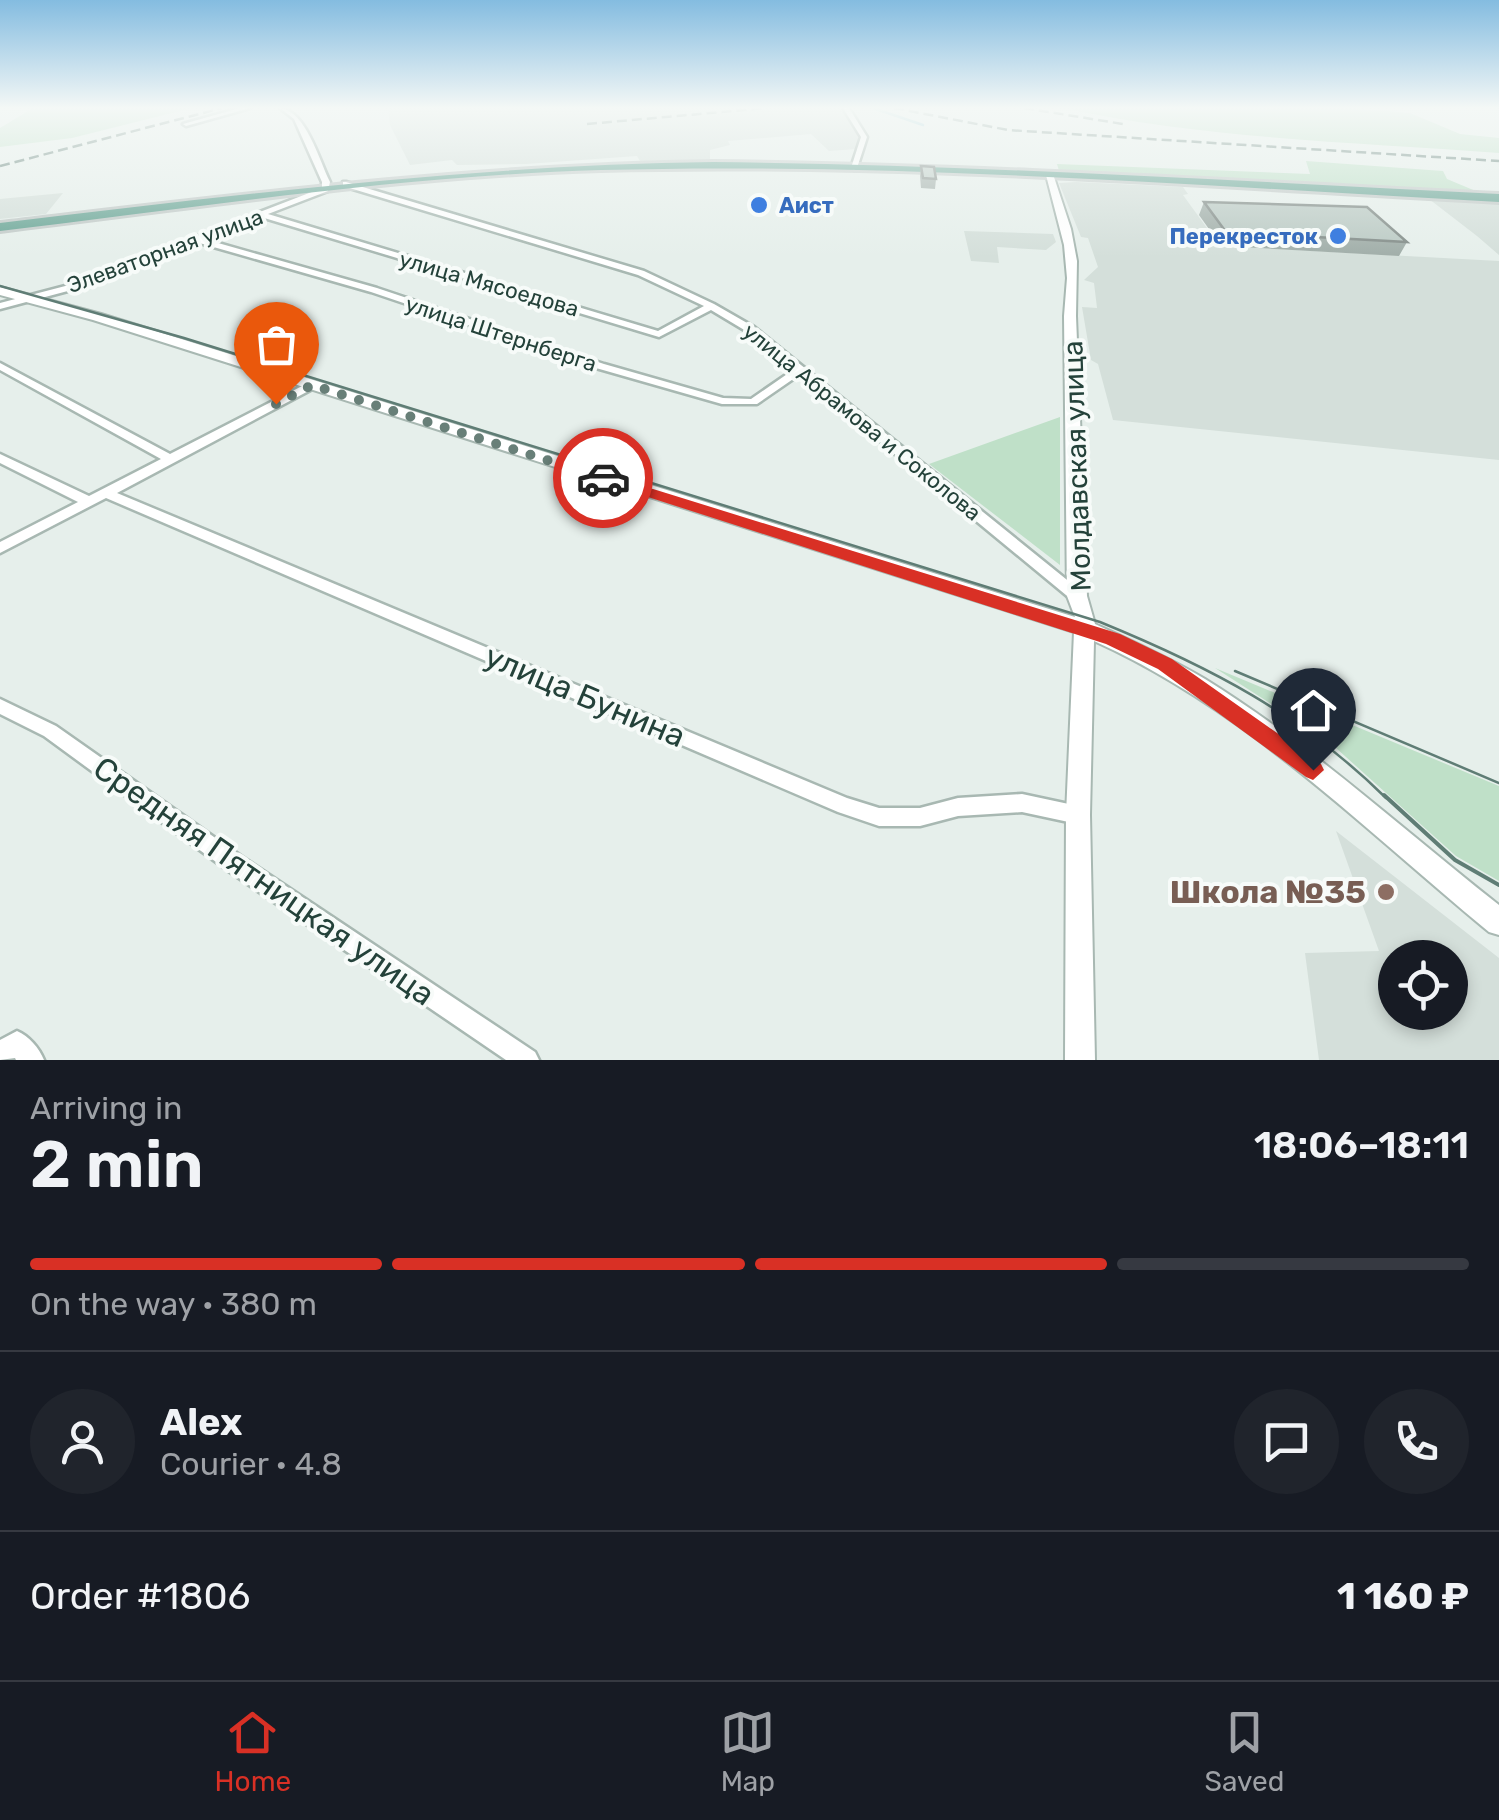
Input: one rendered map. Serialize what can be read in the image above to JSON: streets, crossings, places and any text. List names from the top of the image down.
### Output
{
  "streets": {
    "street": [
      "Элеваторная улица",
      "улица Мясоедова",
      "улица Штернберга",
      "улица Абрамова и Соколова",
      "Молдавская улица",
      "улица Бунина",
      "Средняя Пятницкая улица"
    ]
  },
  "crossings": [
    ["Элеваторная улица", "улица Мясоедова"],
    ["Элеваторная улица", "улица Штернберга"],
    ["улица Мясоедова", "улица Абрамова и Соколова"],
    ["улица Штернберга", "улица Абрамова и Соколова"],
    ["улица Абрамова и Соколова", "Молдавская улица"],
    ["Молдавская улица", "улица Бунина"]
  ],
  "places": ["Аист", "Перекресток", "Школа №35"],
  "page": {
    "heading": ["2 min", "Arriving in", "18:06–18:11"],
    "panel": [
      "Alex",
      "Courier · 4.8",
      "Order #1806",
      "1 160 ₽"
    ],
    "bar": "On the way · 380 m",
    "tabs": ["Home", "Map", "Saved"]
  }
}
